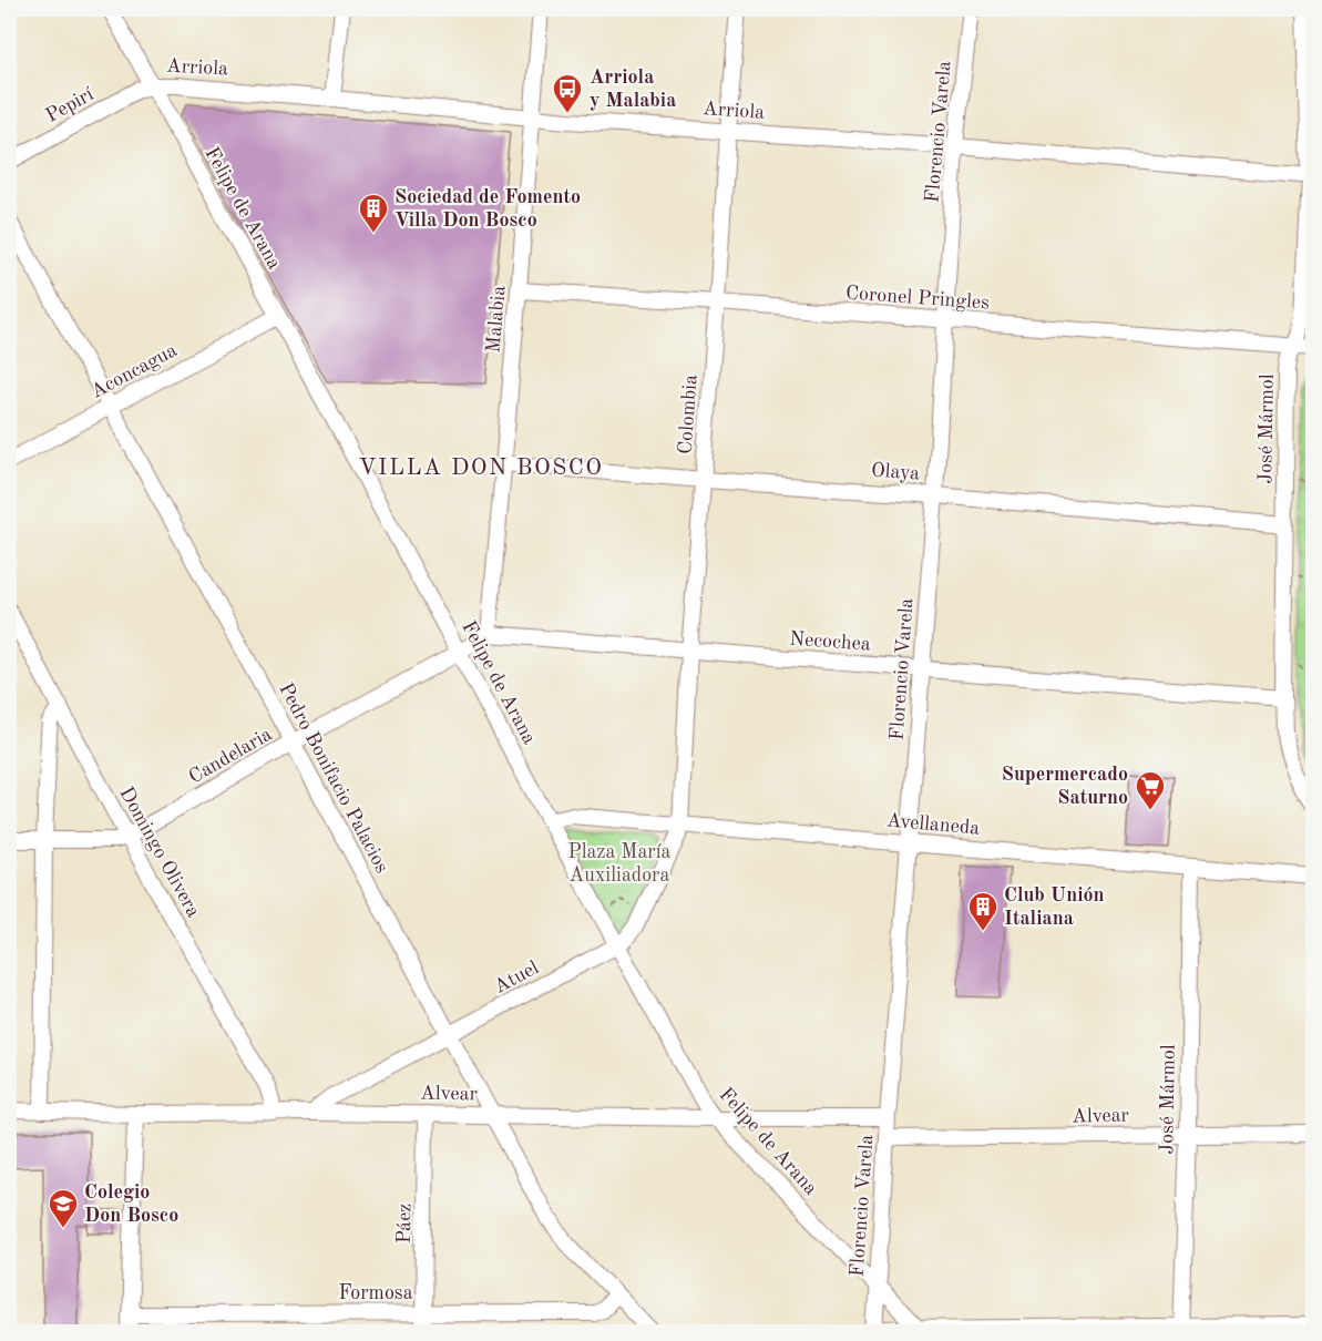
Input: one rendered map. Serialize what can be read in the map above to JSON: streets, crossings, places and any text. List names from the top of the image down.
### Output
{
  "streets": {
    "street": [
      "Arriola",
      "Pepirí",
      "Florencio Varela",
      "Felipe de Arana",
      "Coronel Pringles",
      "Malabia",
      "Aconcagua",
      "Colombia",
      "José Mármol",
      "Olaya",
      "Necochea",
      "Candelaria",
      "Pedro Bonifacio Palacios",
      "Avellaneda",
      "Domingo Olivera",
      "Atuel",
      "Alvear",
      "Páez",
      "Formosa"
    ]
  },
  "crossings": [
    ["Arriola", "Pepirí"],
    ["Arriola", "Florencio Varela"],
    ["Arriola", "Felipe de Arana"],
    ["Arriola", "Malabia"],
    ["Arriola", "Colombia"],
    ["Arriola", "José Mármol"],
    ["Pepirí", "Felipe de Arana"],
    ["Florencio Varela", "Felipe de Arana"],
    ["Florencio Varela", "Coronel Pringles"],
    ["Florencio Varela", "Olaya"],
    ["Florencio Varela", "Necochea"],
    ["Florencio Varela", "Avellaneda"],
    ["Florencio Varela", "Alvear"],
    ["Felipe de Arana", "Aconcagua"],
    ["Felipe de Arana", "Candelaria"],
    ["Felipe de Arana", "Avellaneda"],
    ["Felipe de Arana", "Atuel"],
    ["Felipe de Arana", "Alvear"],
    ["Coronel Pringles", "Malabia"],
    ["Coronel Pringles", "Colombia"],
    ["Coronel Pringles", "José Mármol"],
    ["Malabia", "Olaya"],
    ["Malabia", "Necochea"],
    ["Aconcagua", "Pedro Bonifacio Palacios"],
    ["Colombia", "Olaya"],
    ["Colombia", "Necochea"],
    ["Colombia", "Avellaneda"],
    ["Colombia", "Atuel"],
    ["José Mármol", "Olaya"],
    ["José Mármol", "Necochea"],
    ["José Mármol", "Avellaneda"],
    ["José Mármol", "Alvear"],
    ["Candelaria", "Pedro Bonifacio Palacios"],
    ["Candelaria", "Domingo Olivera"],
    ["Pedro Bonifacio Palacios", "Atuel"],
    ["Pedro Bonifacio Palacios", "Alvear"],
    ["Pedro Bonifacio Palacios", "Formosa"],
    ["Avellaneda", "Atuel"],
    ["Domingo Olivera", "Alvear"],
    ["Atuel", "Alvear"],
    ["Alvear", "Páez"],
    ["Páez", "Formosa"]
  ],
  "districts": ["VILLA DON BOSCO"],
  "parks": ["Plaza María Auxiliadora"],
  "places": {
    "bus stop": ["Arriola y Malabia"],
    "building": ["Sociedad de Fomento Villa Don Bosco", "Club Unión Italiana"],
    "supermarket": ["Supermercado Saturno"],
    "school or university": ["Colegio Don Bosco"]
  }
}
